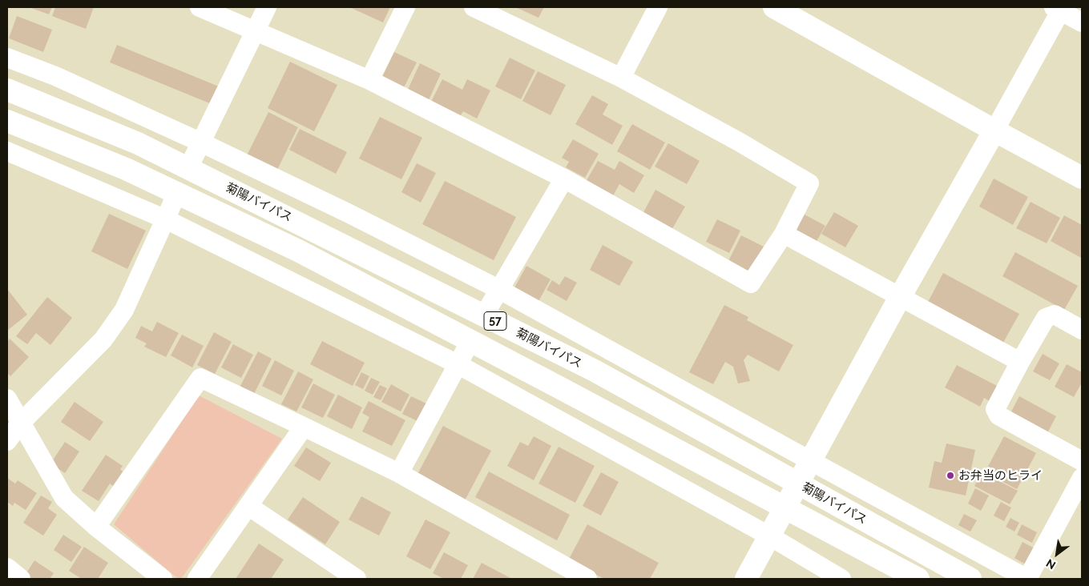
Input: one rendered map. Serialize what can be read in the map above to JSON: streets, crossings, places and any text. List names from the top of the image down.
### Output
{
  "streets": {
    "main road": ["菊陽バイパス", "57"]
  },
  "places": ["お弁当のヒライ"],
  "north": "bottom left"
}
